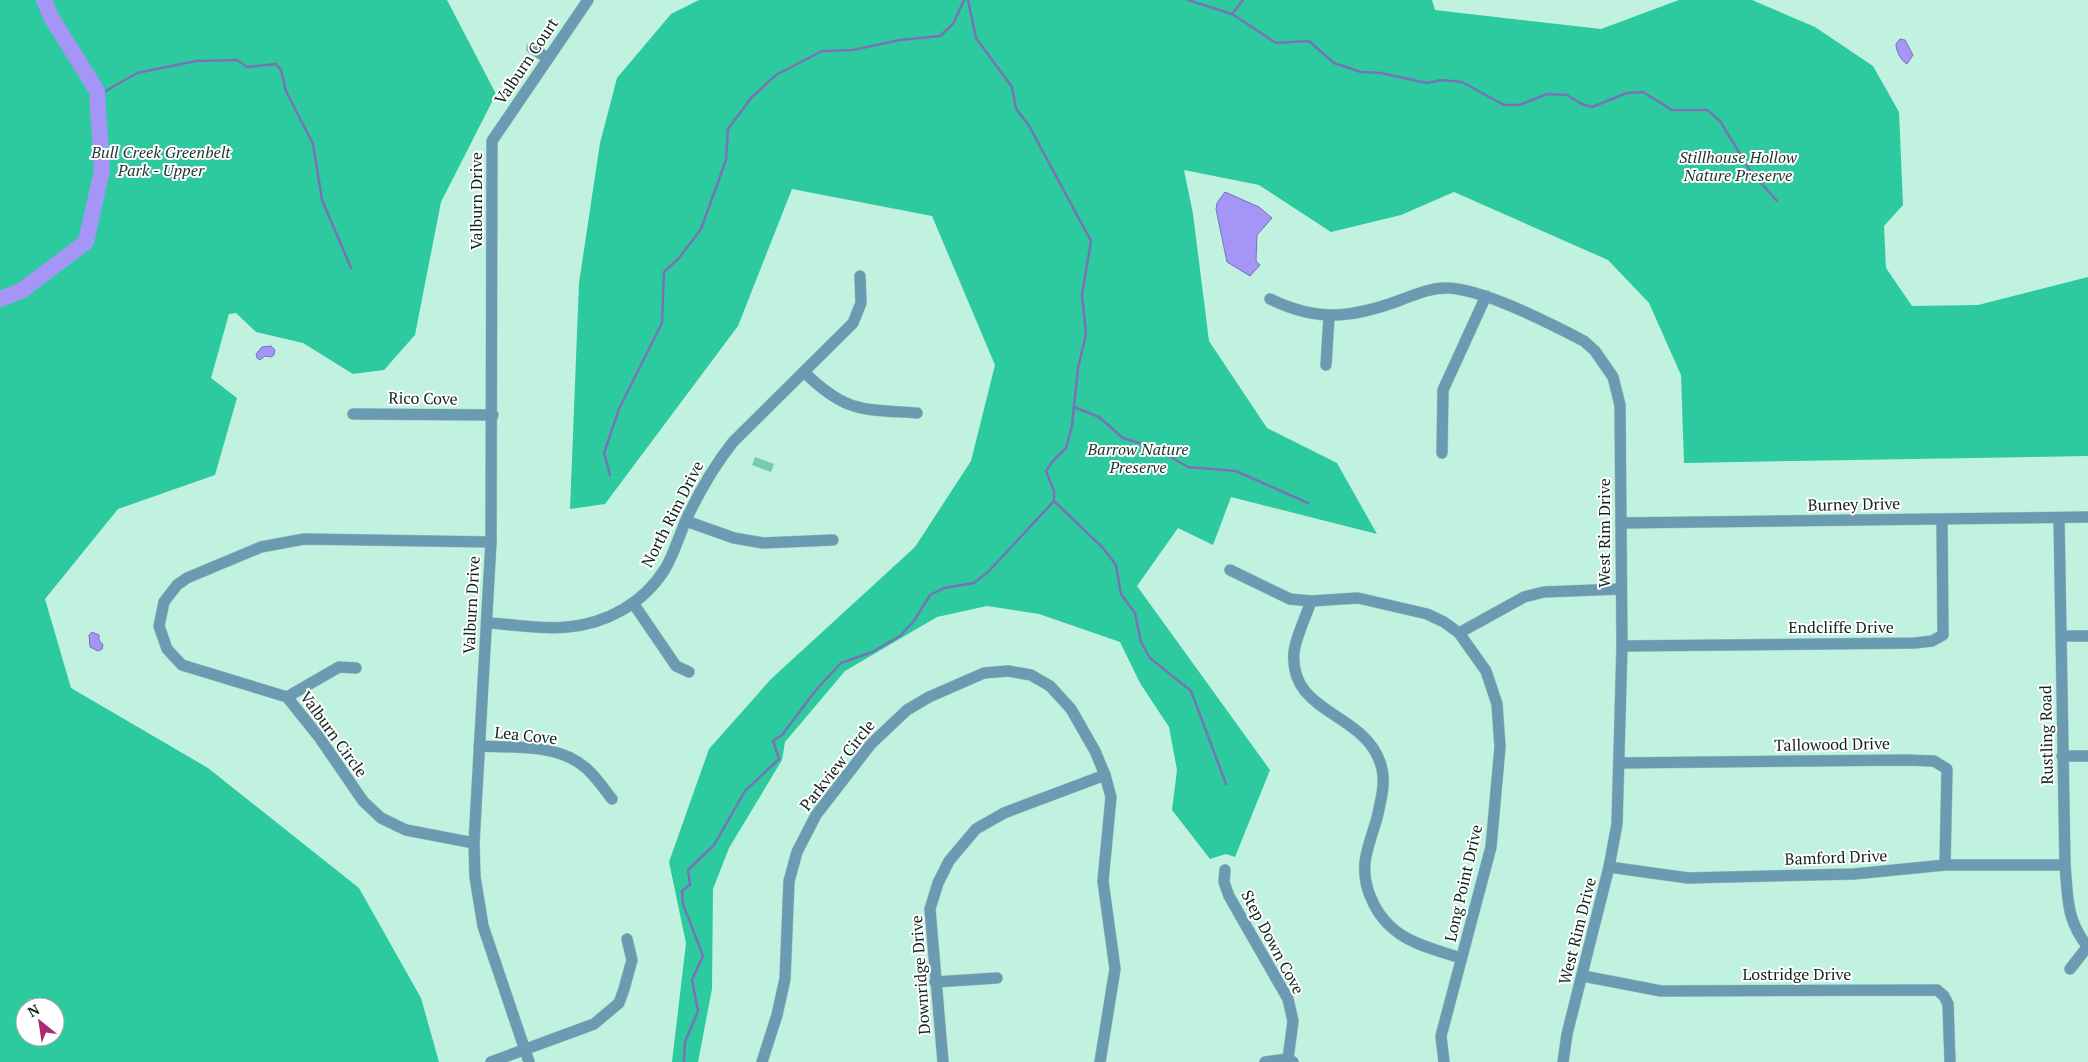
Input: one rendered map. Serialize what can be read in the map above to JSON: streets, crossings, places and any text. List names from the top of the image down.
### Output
{
  "streets": {
    "street": [
      "Valburn Court",
      "Valburn Drive",
      "Rico Cove",
      "Burney Drive",
      "North Rim Drive",
      "West Rim Drive",
      "Endcliffe Drive",
      "Valburn Circle",
      "Lea Cove",
      "Rustling Road",
      "Tallowood Drive",
      "Parkview Circle",
      "Bamford Drive",
      "Long Point Drive",
      "Step Down Cove",
      "Lostridge Drive",
      "Downridge Drive"
    ]
  },
  "crossings": [
    ["Valburn Court", "Valburn Drive"],
    ["Valburn Drive", "Rico Cove"],
    ["Valburn Drive", "North Rim Drive"],
    ["Valburn Drive", "Valburn Circle"],
    ["Valburn Drive", "Lea Cove"],
    ["Burney Drive", "West Rim Drive"],
    ["Burney Drive", "Endcliffe Drive"],
    ["Burney Drive", "Rustling Road"],
    ["West Rim Drive", "Endcliffe Drive"],
    ["West Rim Drive", "Tallowood Drive"],
    ["West Rim Drive", "Bamford Drive"],
    ["West Rim Drive", "Lostridge Drive"],
    ["Rustling Road", "Bamford Drive"],
    ["Tallowood Drive", "Bamford Drive"],
    ["Parkview Circle", "Downridge Drive"]
  ],
  "parks": ["Bull Creek Greenbelt Park - Upper", "Stillhouse Hollow Nature Preserve", "Barrow Nature Preserve"],
  "north": "top left"
}
